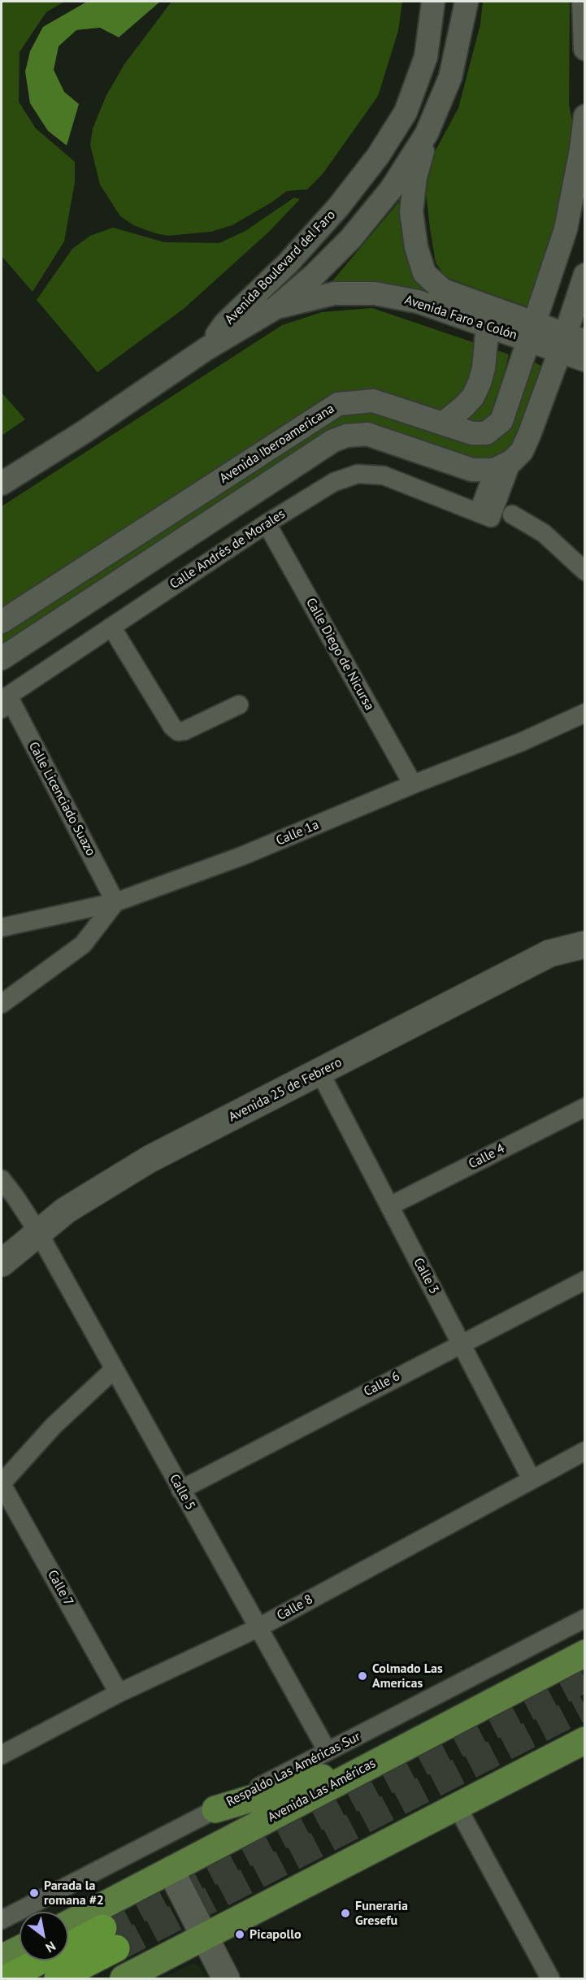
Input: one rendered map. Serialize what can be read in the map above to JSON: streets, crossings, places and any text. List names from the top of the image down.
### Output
{
  "streets": {
    "main road": ["Avenida 25 de Febrero", "Avenida Las Américas"],
    "street": [
      "Avenida Boulevard del Faro",
      "Avenida Faro a Colón",
      "Avenida Iberoamericana",
      "Calle Andrés de Morales",
      "Calle Diego de Nicursa",
      "Calle Licenciado Suazo",
      "Calle 1a",
      "Calle 4",
      "Calle 3",
      "Calle 6",
      "Calle 5",
      "Calle 7",
      "Calle 8",
      "Respaldo Las Américas Sur"
    ]
  },
  "crossings": [
    ["Avenida Boulevard del Faro", "Avenida Faro a Colón"],
    ["Avenida Faro a Colón", "Avenida Iberoamericana"],
    ["Avenida Iberoamericana", "Calle Andrés de Morales"],
    ["Calle Andrés de Morales", "Calle Diego de Nicursa"],
    ["Calle Andrés de Morales", "Calle Licenciado Suazo"],
    ["Calle Diego de Nicursa", "Calle 1a"],
    ["Calle Licenciado Suazo", "Calle 1a"],
    ["Avenida 25 de Febrero", "Calle 3"],
    ["Avenida 25 de Febrero", "Calle 5"],
    ["Calle 4", "Calle 3"],
    ["Calle 3", "Calle 6"],
    ["Calle 3", "Calle 8"],
    ["Calle 6", "Calle 5"],
    ["Calle 5", "Calle 8"],
    ["Calle 5", "Respaldo Las Américas Sur"],
    ["Calle 7", "Calle 8"]
  ],
  "places": [
    "Colmado Las Americas",
    "Parada la romana #2",
    "Funeraria Gresefu",
    "Picapollo"
  ],
  "north": "bottom right"
}
